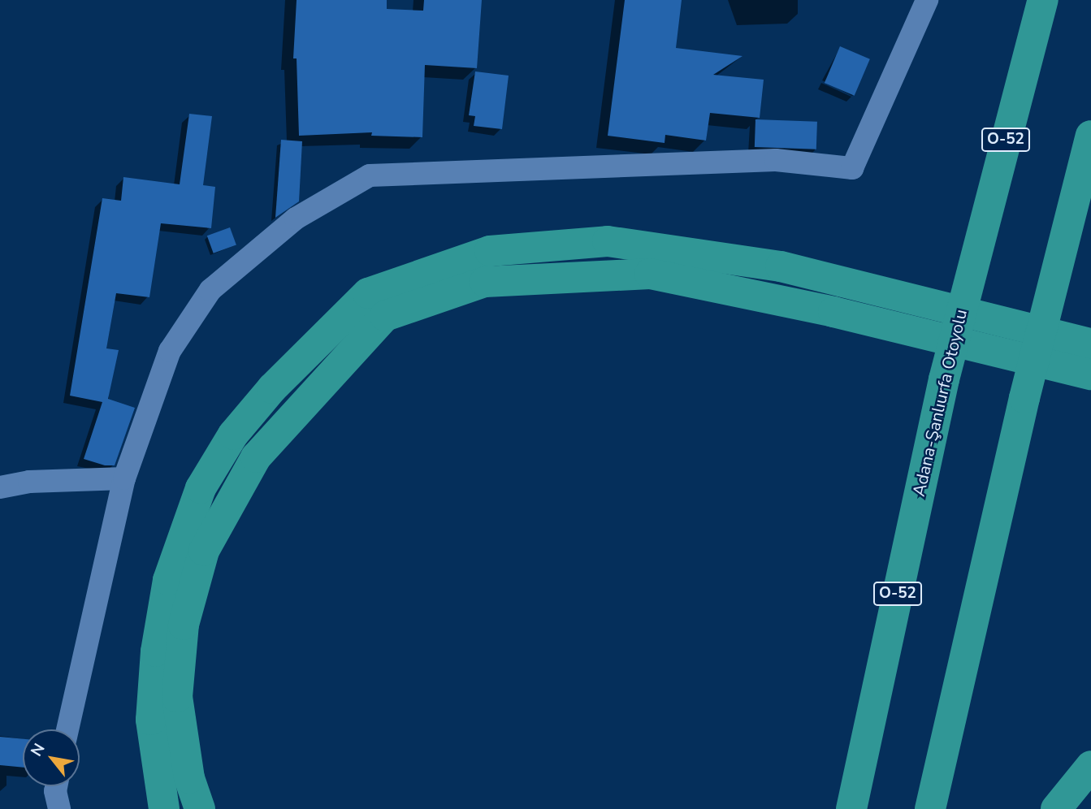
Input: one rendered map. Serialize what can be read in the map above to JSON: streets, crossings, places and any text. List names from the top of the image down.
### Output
{
  "streets": {
    "highway": ["O-52", "Adana-Şanlıurfa Otoyolu"]
  },
  "north": "top left"
}
